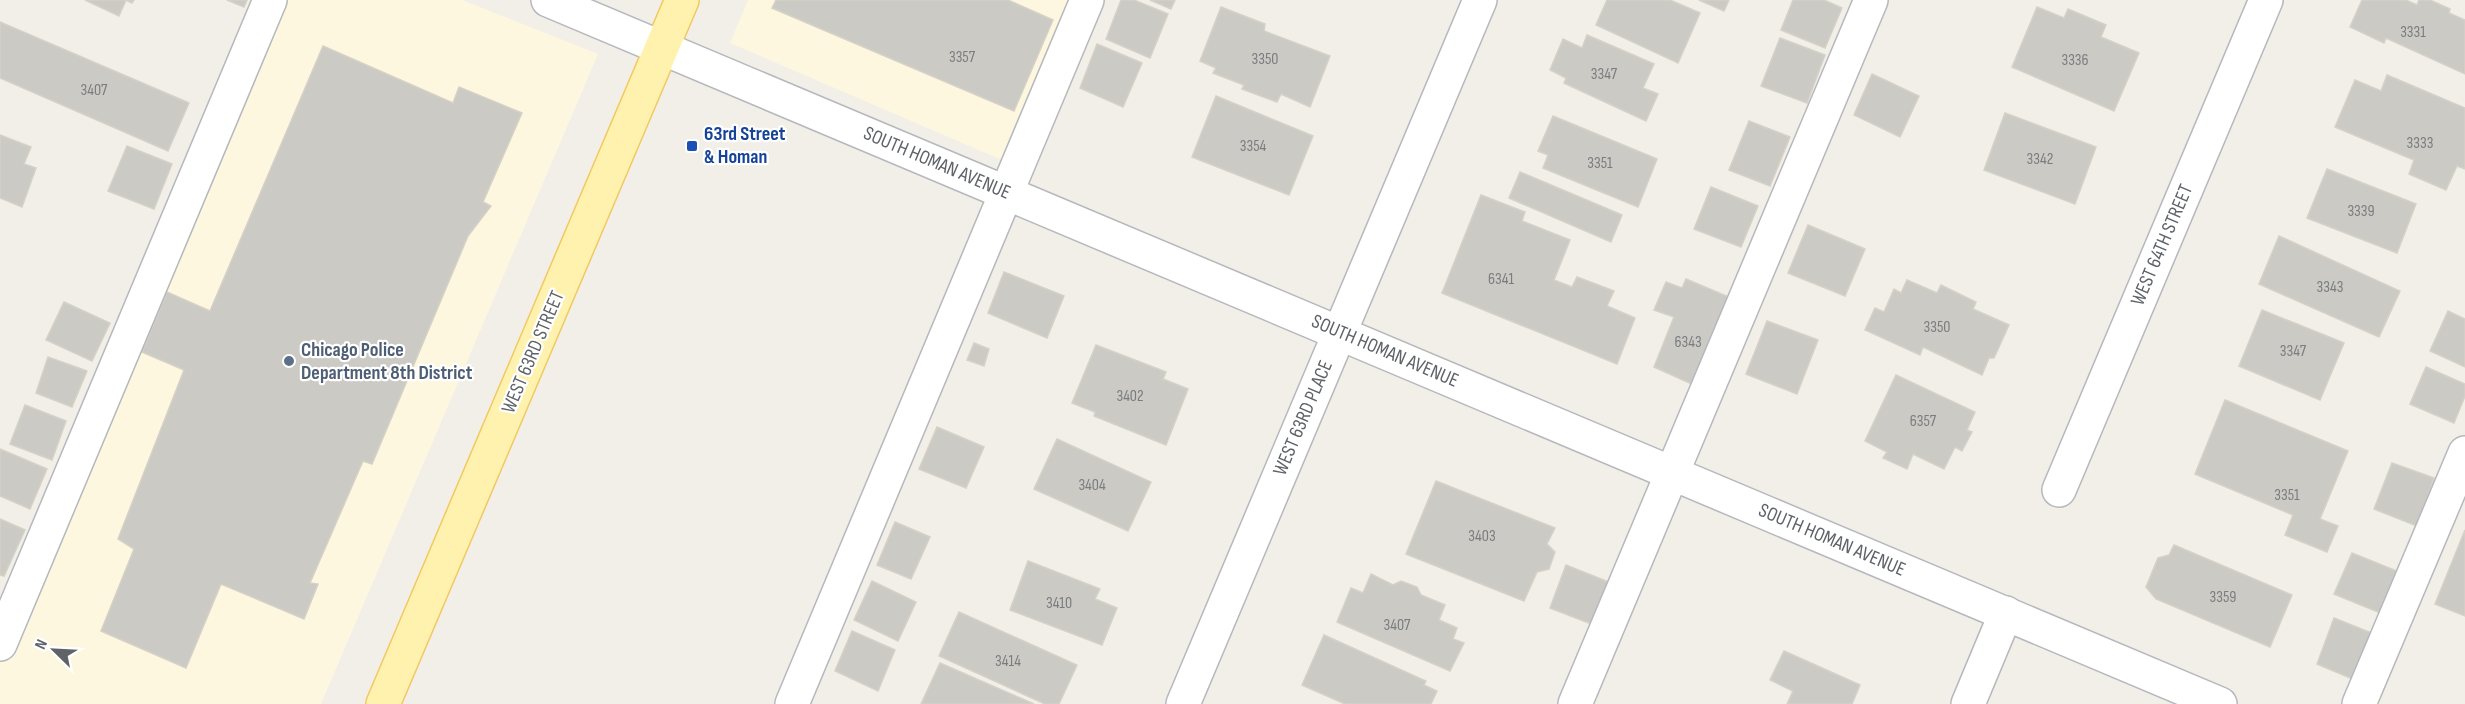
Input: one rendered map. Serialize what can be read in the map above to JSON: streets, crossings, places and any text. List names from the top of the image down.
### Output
{
  "streets": {
    "main road": ["WEST 63RD STREET"],
    "street": ["SOUTH HOMAN AVENUE", "WEST 64TH STREET", "WEST 63RD PLACE"]
  },
  "crossings": [
    ["SOUTH HOMAN AVENUE", "WEST 63RD STREET"],
    ["SOUTH HOMAN AVENUE", "WEST 63RD PLACE"]
  ],
  "places": {
    "transit": ["63rd Street & Homan"],
    "other": ["Chicago Police Department 8th District"]
  },
  "house_numbers": [
    "3331",
    "3357",
    "3350",
    "3336",
    "3347",
    "3407",
    "3333",
    "3354",
    "3342",
    "3351",
    "3339",
    "6341",
    "3343",
    "3350",
    "6343",
    "3347",
    "3402",
    "6357",
    "3404",
    "3351",
    "3403",
    "3359",
    "3410",
    "3407",
    "3414"
  ],
  "north": "top left"
}
